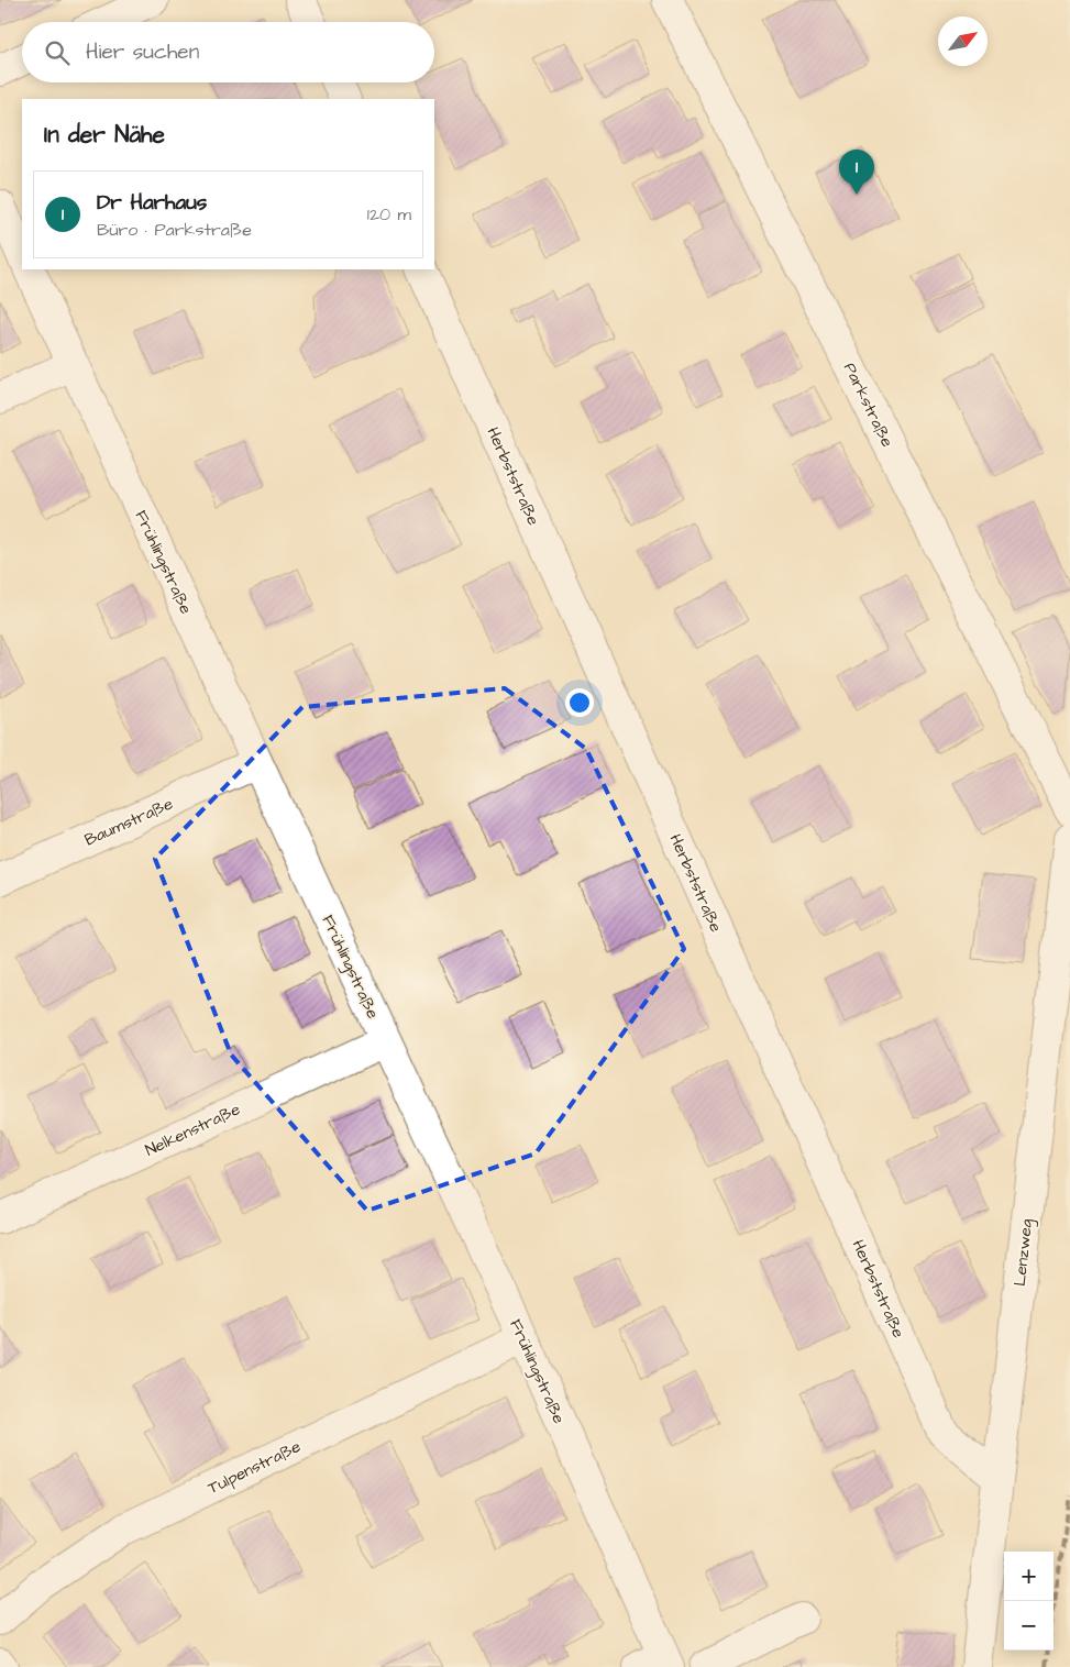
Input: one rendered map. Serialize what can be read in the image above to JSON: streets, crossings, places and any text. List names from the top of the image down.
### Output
{
  "streets": {
    "street": [
      "Parkstraße",
      "Herbststraße",
      "Frühlingstraße",
      "Baumstraße",
      "Nelkenstraße",
      "Lenzweg",
      "Tulpenstraße"
    ]
  },
  "crossings": [
    ["Herbststraße", "Lenzweg"],
    ["Frühlingstraße", "Baumstraße"],
    ["Frühlingstraße", "Nelkenstraße"],
    ["Frühlingstraße", "Tulpenstraße"]
  ],
  "north": "top right",
  "page": {
    "search": "Hier suchen",
    "heading": "In der Nähe",
    "pins": "1",
    "list": [
      {
        "mark": "1",
        "name": "Dr Harhaus",
        "note": "Büro · Parkstraße",
        "value": "120 m"
      }
    ],
    "map_buttons": ["+", "−"]
  }
}
